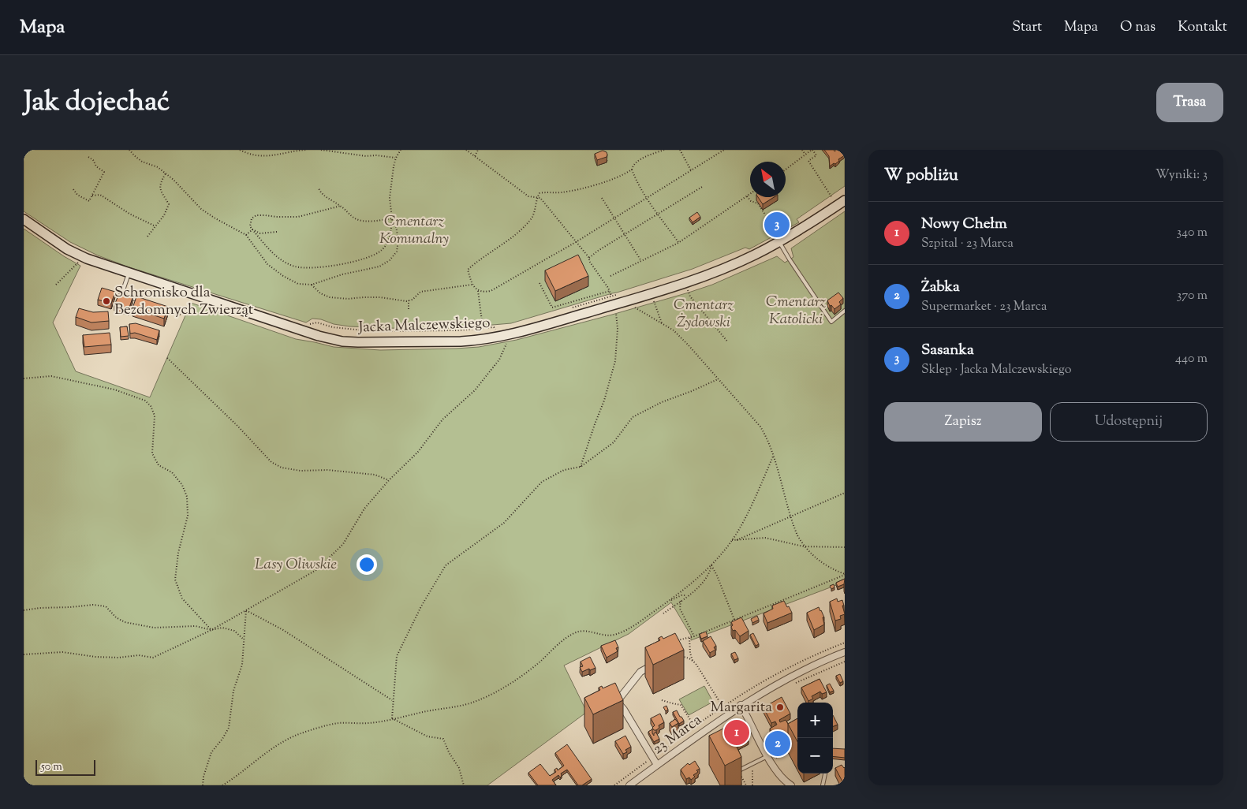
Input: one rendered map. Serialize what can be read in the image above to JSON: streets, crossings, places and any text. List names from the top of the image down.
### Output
{
  "streets": {
    "main road": ["Jacka Malczewskiego"],
    "street": ["23 Marca"]
  },
  "parks": [
    "Cmentarz Komunalny",
    "Cmentarz Katolicki",
    "Cmentarz Żydowski",
    "Lasy Oliwskie"
  ],
  "places": ["Schronisko dla Bezdomnych Zwierząt", "Margarita"],
  "scale_bar": "50 m",
  "north": "top left",
  "page": {
    "header": "Mapa",
    "nav": [
      "Start",
      "Mapa",
      "O nas",
      "Kontakt"
    ],
    "title": "Jak dojechać",
    "buttons": [
      "Trasa",
      ["Zapisz", "Udostępnij"]
    ],
    "heading": ["W pobliżu", "Wyniki: 3"],
    "list": [
      {
        "mark": "1",
        "name": "Nowy Chełm",
        "note": "Szpital · 23 Marca",
        "value": "340 m"
      },
      {
        "mark": "2",
        "name": "Żabka",
        "note": "Supermarket · 23 Marca",
        "value": "370 m"
      },
      {
        "mark": "3",
        "name": "Sasanka",
        "note": "Sklep · Jacka Malczewskiego",
        "value": "440 m"
      }
    ],
    "pins": ["3", "1", "2"],
    "map_buttons": ["+", "−"],
    "scale": "50 m"
  }
}
